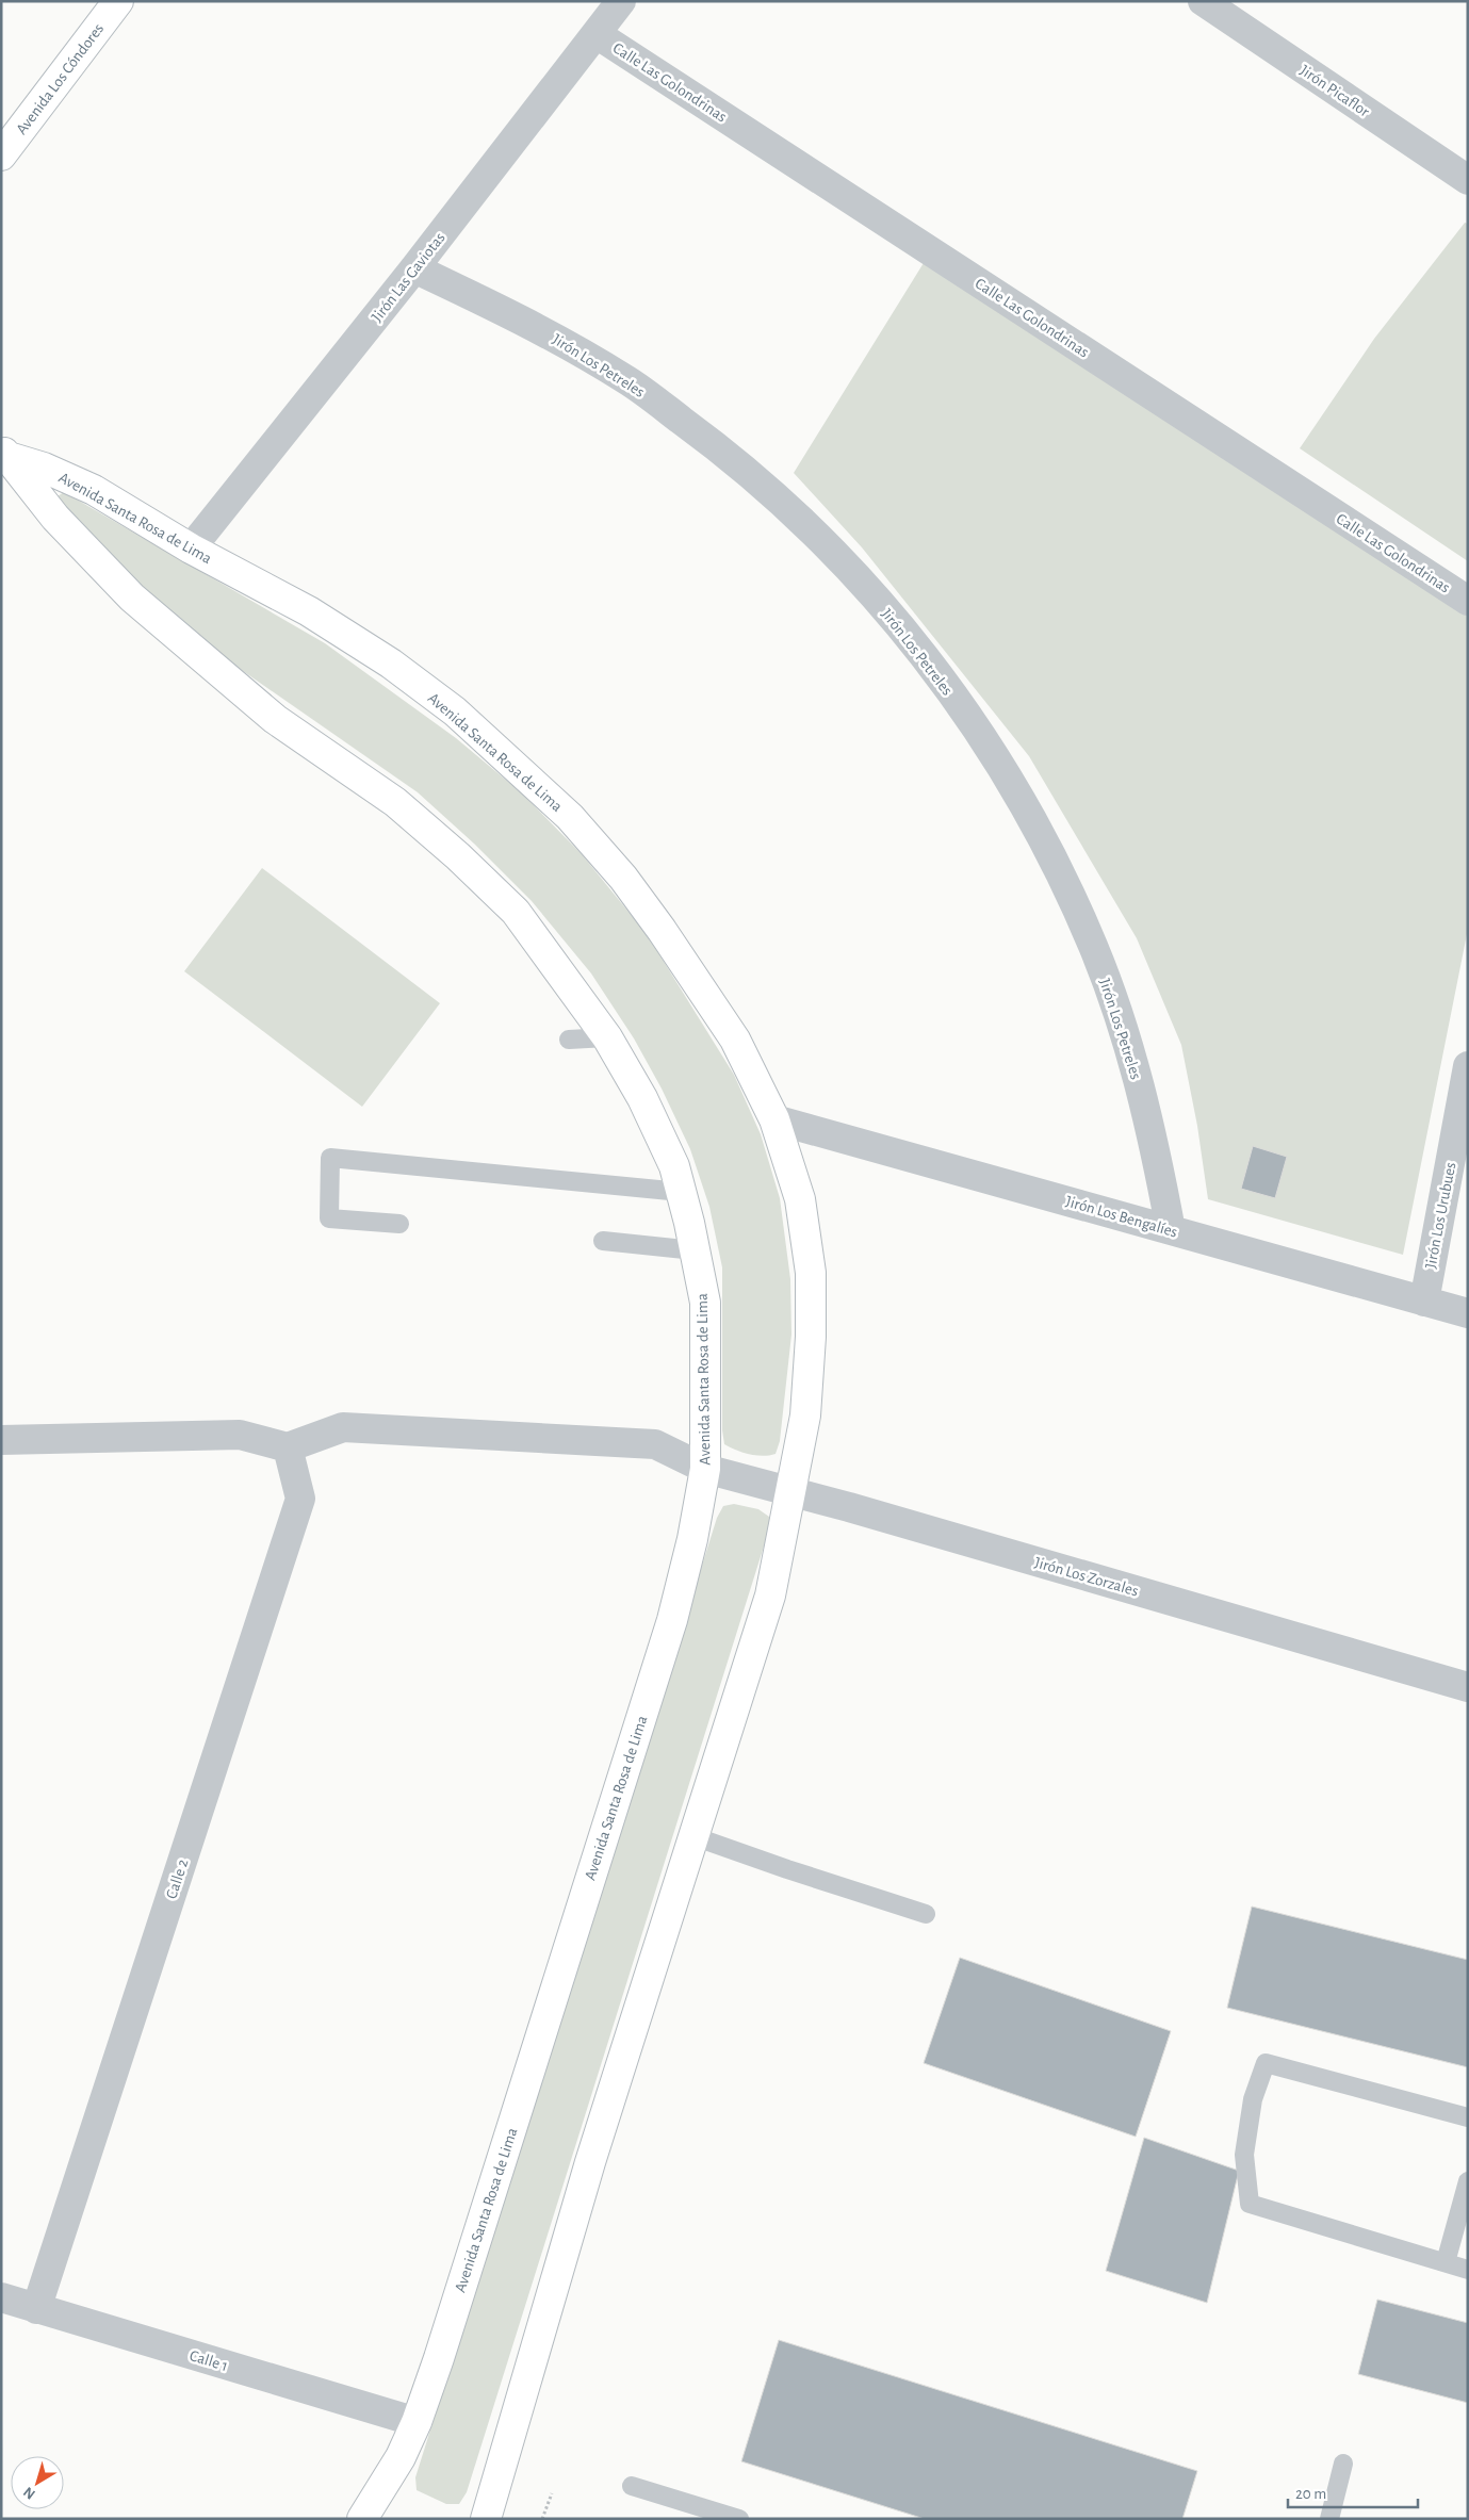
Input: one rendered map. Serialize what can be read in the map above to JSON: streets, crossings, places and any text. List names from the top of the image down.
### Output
{
  "streets": {
    "main road": ["Avenida Los Cóndores", "Avenida Santa Rosa de Lima"],
    "street": [
      "Calle Las Golondrinas",
      "Jirón Picaflor",
      "Jirón Las Gaviotas",
      "Jirón Los Petreles",
      "Jirón Los Urubues",
      "Jirón Los Bengalíes",
      "Jirón Los Zorzales",
      "Calle 2",
      "Calle 1"
    ]
  },
  "crossings": [
    ["Calle Las Golondrinas", "Jirón Las Gaviotas"],
    ["Jirón Las Gaviotas", "Jirón Los Petreles"],
    ["Jirón Las Gaviotas", "Avenida Santa Rosa de Lima"],
    ["Jirón Los Petreles", "Jirón Los Bengalíes"],
    ["Avenida Santa Rosa de Lima", "Jirón Los Bengalíes"],
    ["Avenida Santa Rosa de Lima", "Jirón Los Zorzales"],
    ["Avenida Santa Rosa de Lima", "Calle 1"],
    ["Jirón Los Urubues", "Jirón Los Bengalíes"],
    ["Jirón Los Zorzales", "Calle 2"],
    ["Calle 2", "Calle 1"]
  ],
  "scale_bar": "20 m",
  "north": "bottom left"
}
